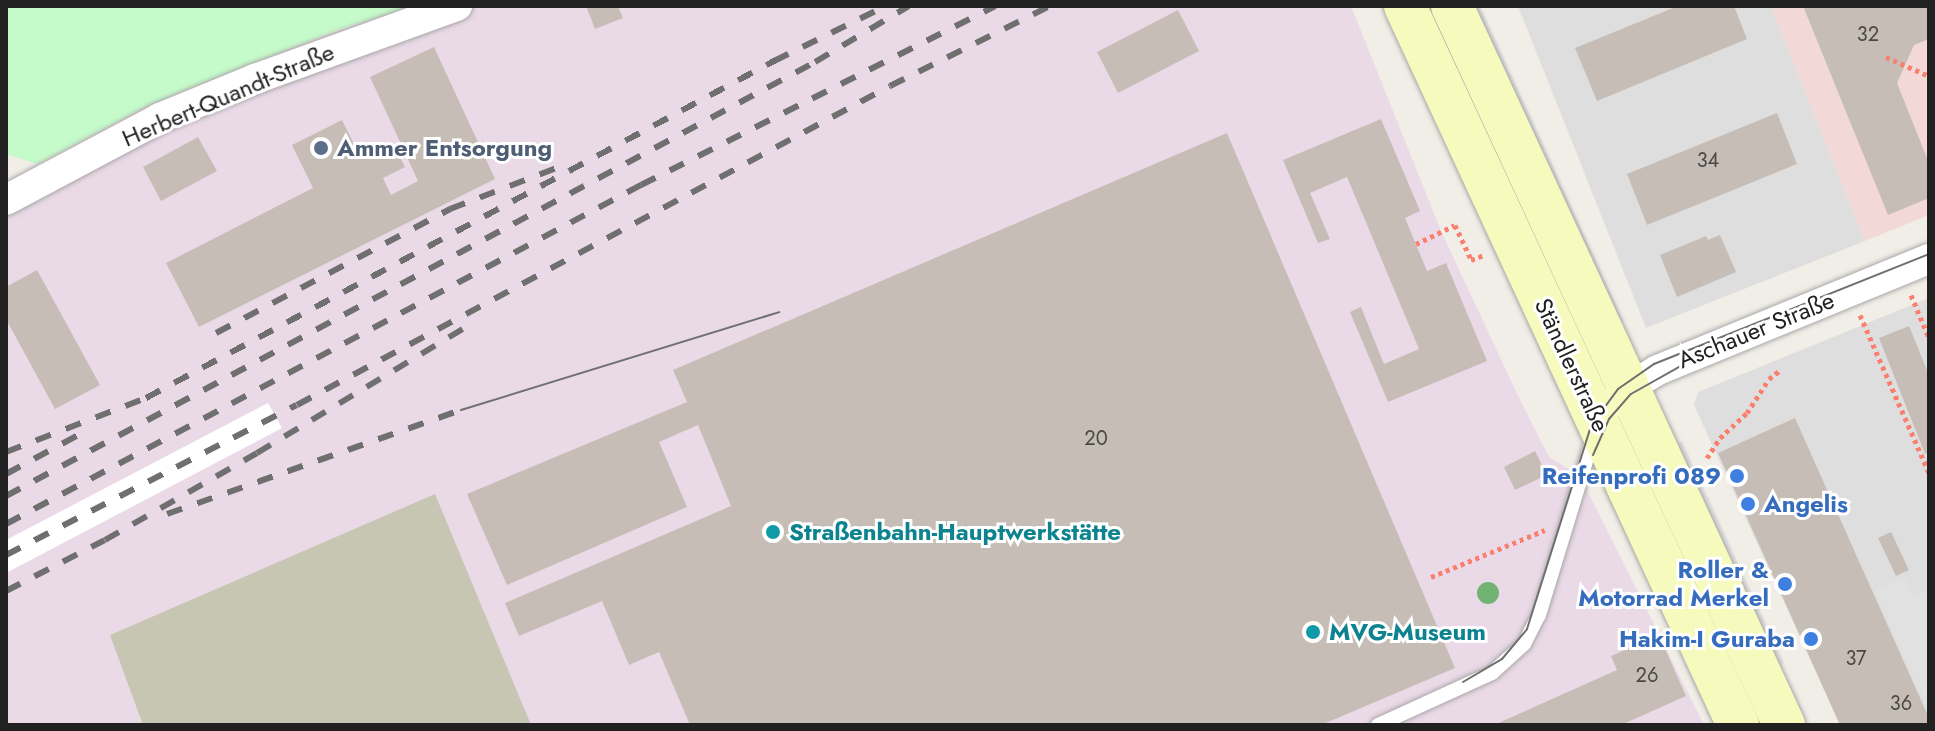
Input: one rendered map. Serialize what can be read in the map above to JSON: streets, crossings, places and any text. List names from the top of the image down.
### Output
{
  "streets": {
    "main road": ["Ständlerstraße"],
    "street": ["Herbert-Quandt-Straße", "Aschauer Straße"]
  },
  "crossings": [
    ["Aschauer Straße", "Ständlerstraße"]
  ],
  "places": [
    "Ammer Entsorgung",
    "Reifenprofi 089",
    "Angelis",
    "Straßenbahn-Hauptwerkstätte",
    "Roller & Motorrad Merkel",
    "MVG-Museum",
    "Hakim-I Guraba"
  ],
  "house_numbers": [
    "32",
    "34",
    "20",
    "37",
    "26",
    "36"
  ]
}
